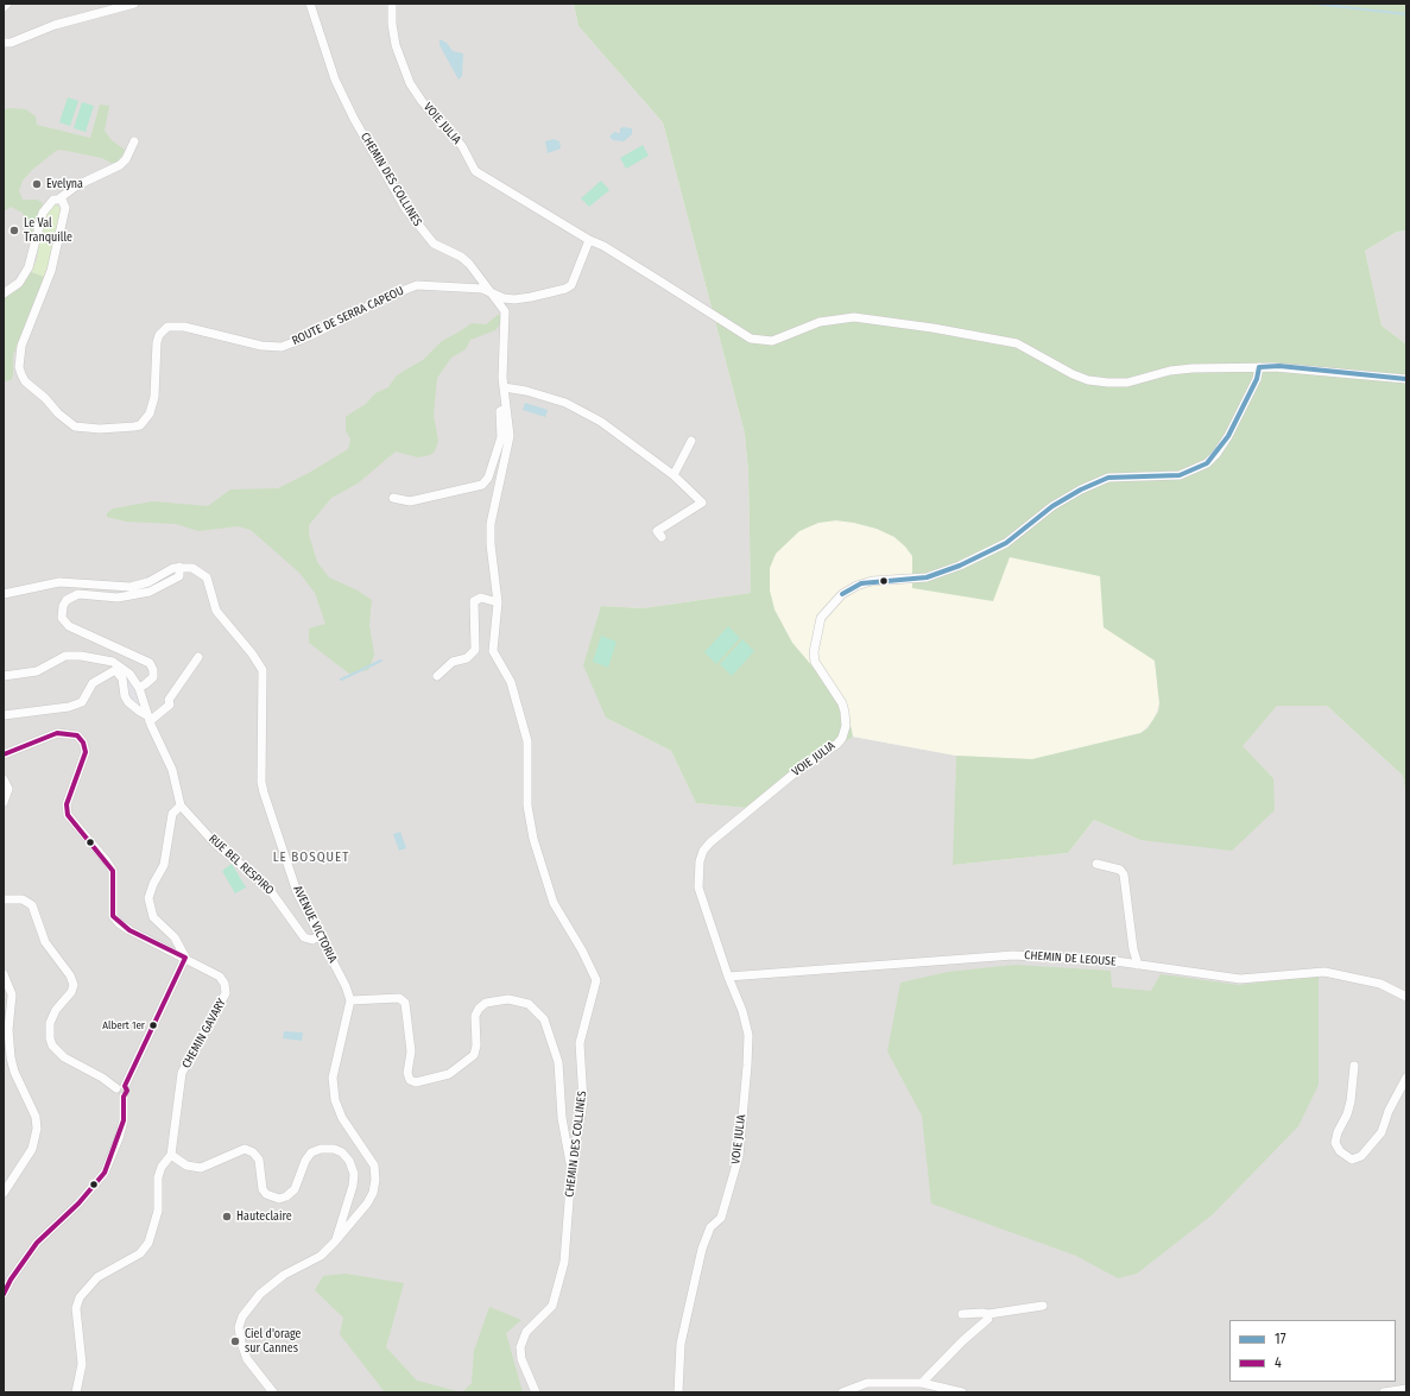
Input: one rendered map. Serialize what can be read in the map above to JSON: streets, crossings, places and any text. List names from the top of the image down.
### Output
{
  "streets": {
    "street": [
      "VOIE JULIA",
      "CHEMIN DES COLLINES",
      "ROUTE DE SERRA CAPEOU",
      "RUE BEL RESPIRO",
      "AVENUE VICTORIA",
      "CHEMIN DE LEOUSE",
      "CHEMIN GAVARY"
    ]
  },
  "crossings": [
    ["VOIE JULIA", "ROUTE DE SERRA CAPEOU"],
    ["VOIE JULIA", "CHEMIN DE LEOUSE"],
    ["CHEMIN DES COLLINES", "ROUTE DE SERRA CAPEOU"],
    ["RUE BEL RESPIRO", "AVENUE VICTORIA"]
  ],
  "districts": ["LE BOSQUET"],
  "places": [
    "Evelyna",
    "Le Val Tranquille",
    "Albert 1er",
    "Hauteclaire",
    "Ciel d'orage sur Cannes"
  ],
  "lines": ["transit line 17", "transit line 4"],
  "legend": ["17", "4"]
}
